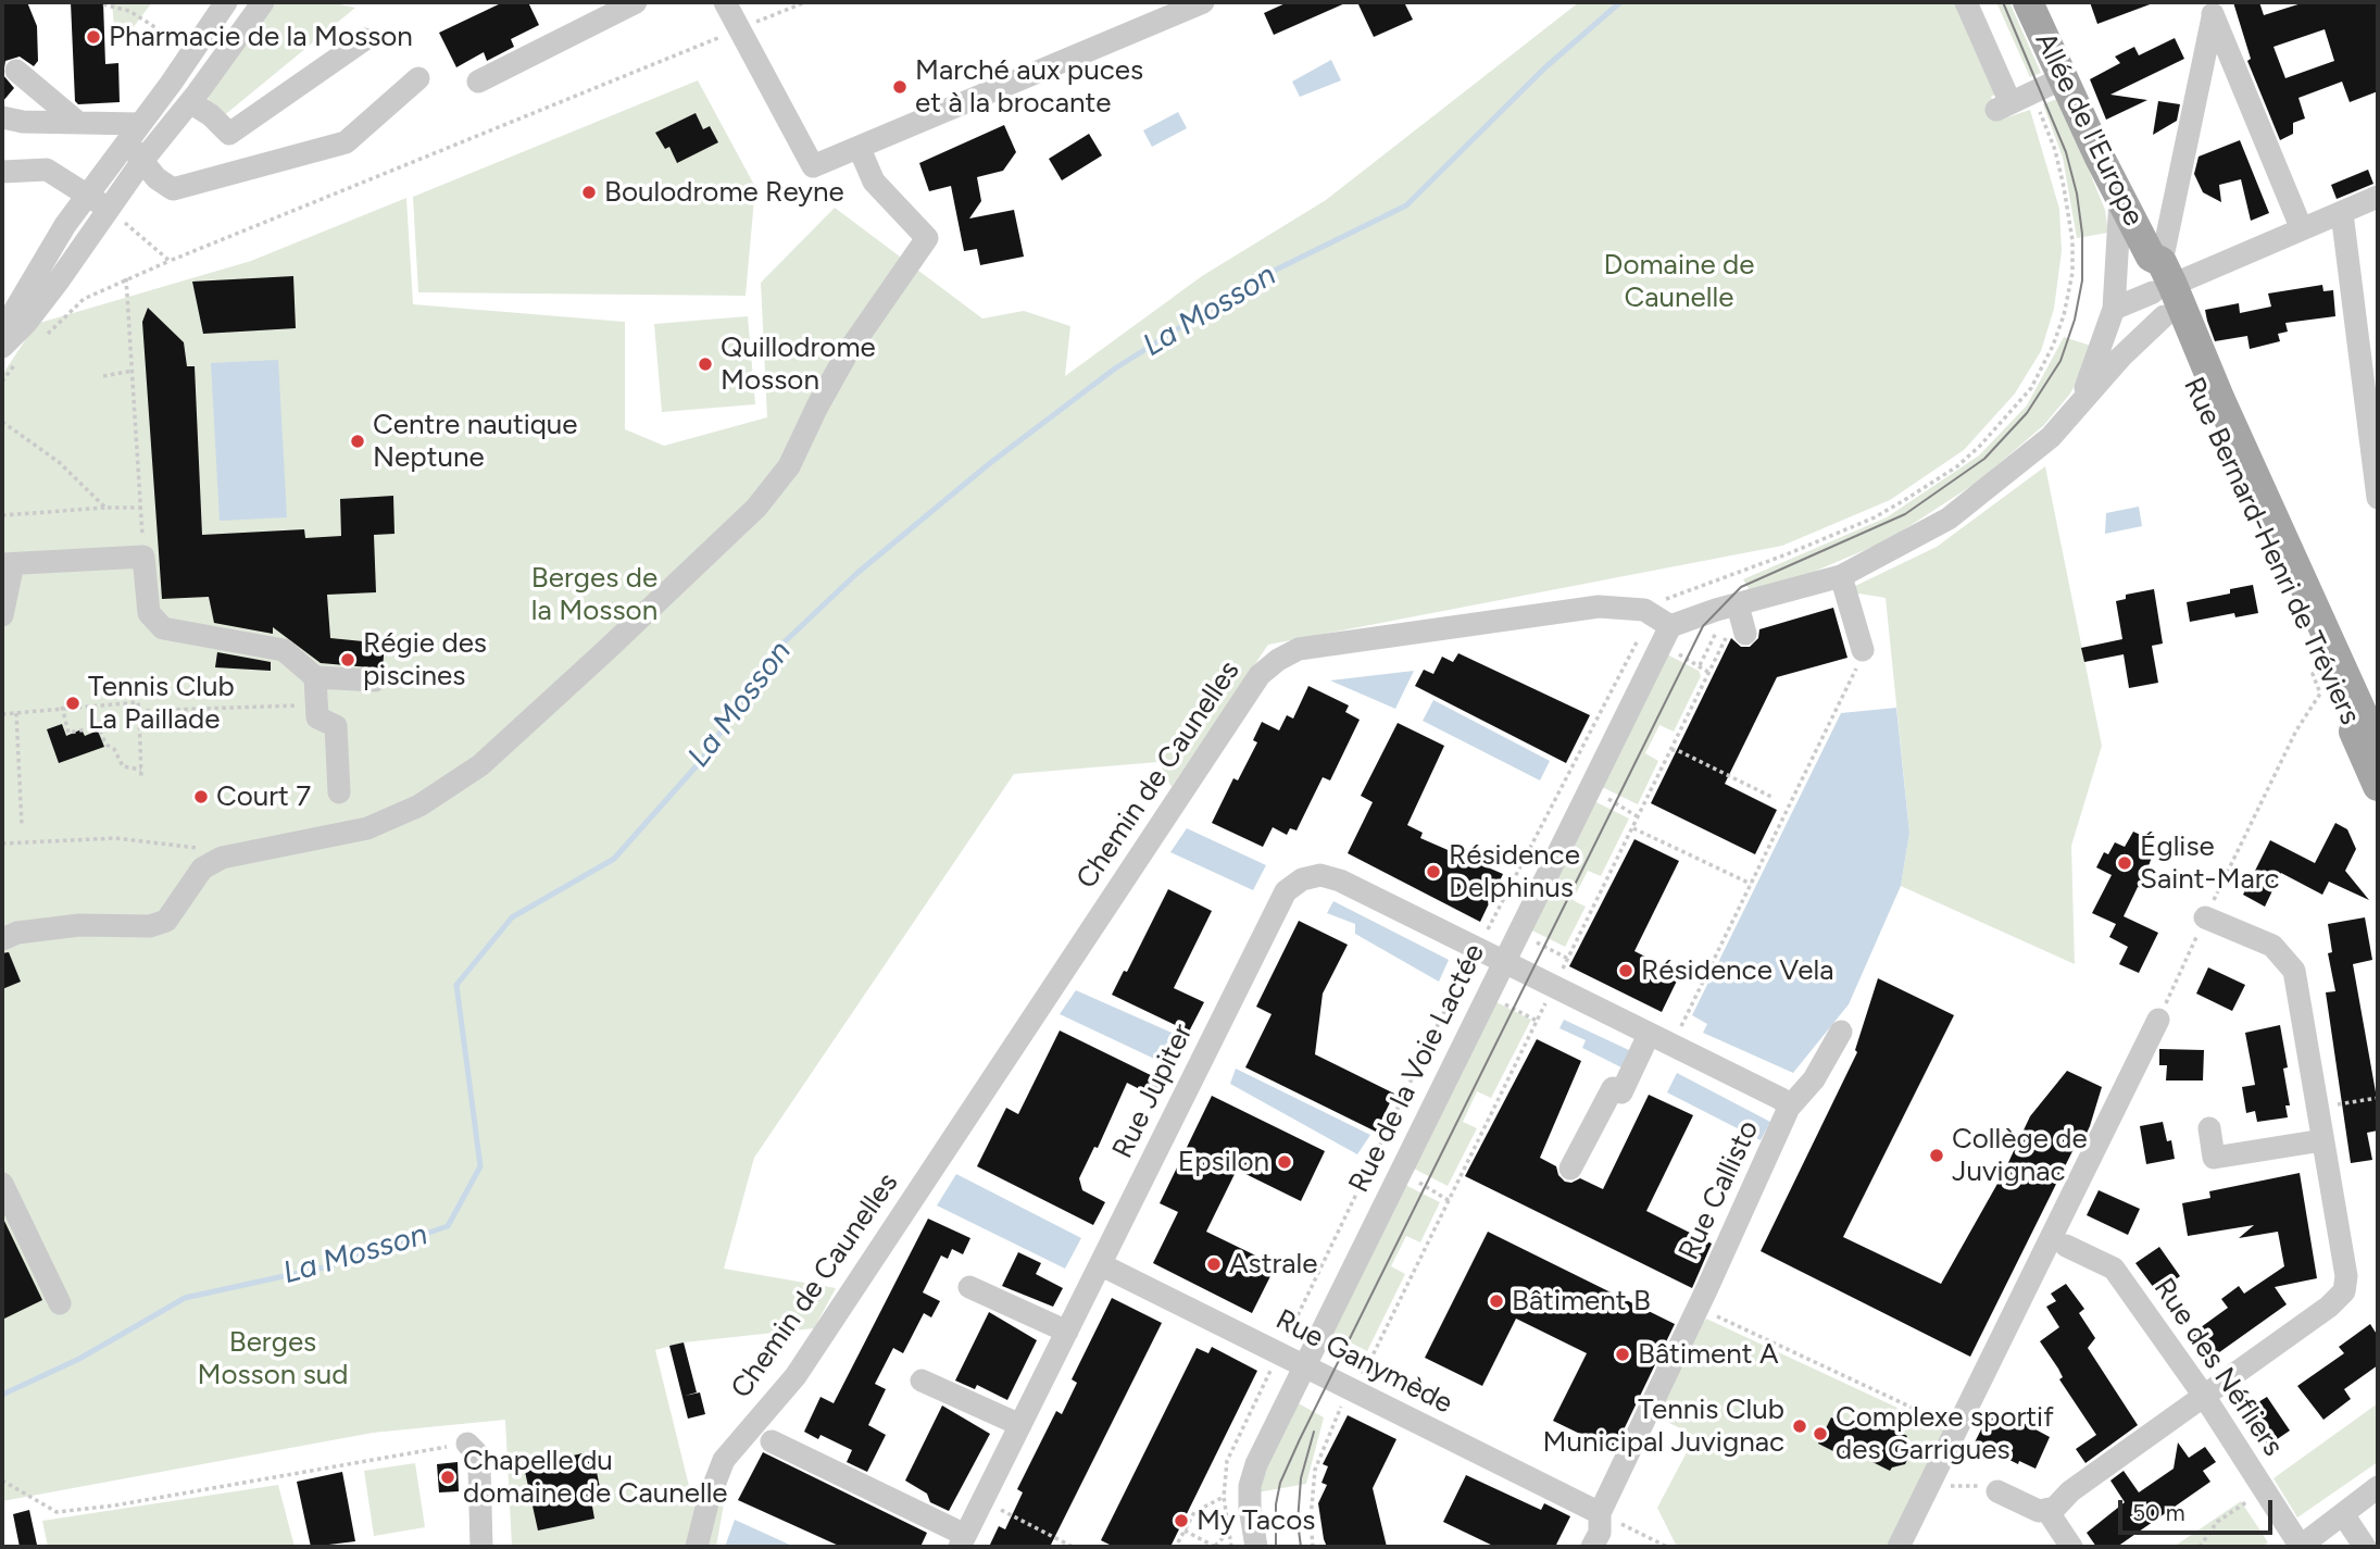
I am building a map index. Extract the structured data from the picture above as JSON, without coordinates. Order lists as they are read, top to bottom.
{
  "streets": {
    "main road": ["Allée de l'Europe", "Rue Bernard-Henri de Tréviers"],
    "street": [
      "Chemin de Caunelles",
      "Rue de la Voie Lactée",
      "Rue Jupiter",
      "Rue Callisto",
      "Rue Ganymède",
      "Rue des Néfliers"
    ]
  },
  "crossings": [
    ["Allée de l'Europe", "Rue Bernard-Henri de Tréviers"],
    ["Chemin de Caunelles", "Rue de la Voie Lactée"],
    ["Rue de la Voie Lactée", "Rue Jupiter"],
    ["Rue de la Voie Lactée", "Rue Callisto"],
    ["Rue de la Voie Lactée", "Rue Ganymède"],
    ["Rue Jupiter", "Rue Callisto"],
    ["Rue Jupiter", "Rue Ganymède"],
    ["Rue Callisto", "Rue Ganymède"]
  ],
  "water": ["La Mosson"],
  "parks": ["Domaine de Caunelle", "Berges de la Mosson", "Berges Mosson sud"],
  "places": [
    "Pharmacie de la Mosson",
    "Marché aux puces et à la brocante",
    "Boulodrome Reyne",
    "Quillodrome Mosson",
    "Centre nautique Neptune",
    "Régie des piscines",
    "Tennis Club La Paillade",
    "Court 7",
    "Église Saint-Marc",
    "Résidence Delphinus",
    "Résidence Vela",
    "Collège de Juvignac",
    "Epsilon",
    "Astrale",
    "Bâtiment B",
    "Bâtiment A",
    "Tennis Club Municipal Juvignac",
    "Complexe sportif des Garrigues",
    "Chapelle du domaine de Caunelle",
    "My Tacos"
  ],
  "scale_bar": "50 m"
}
